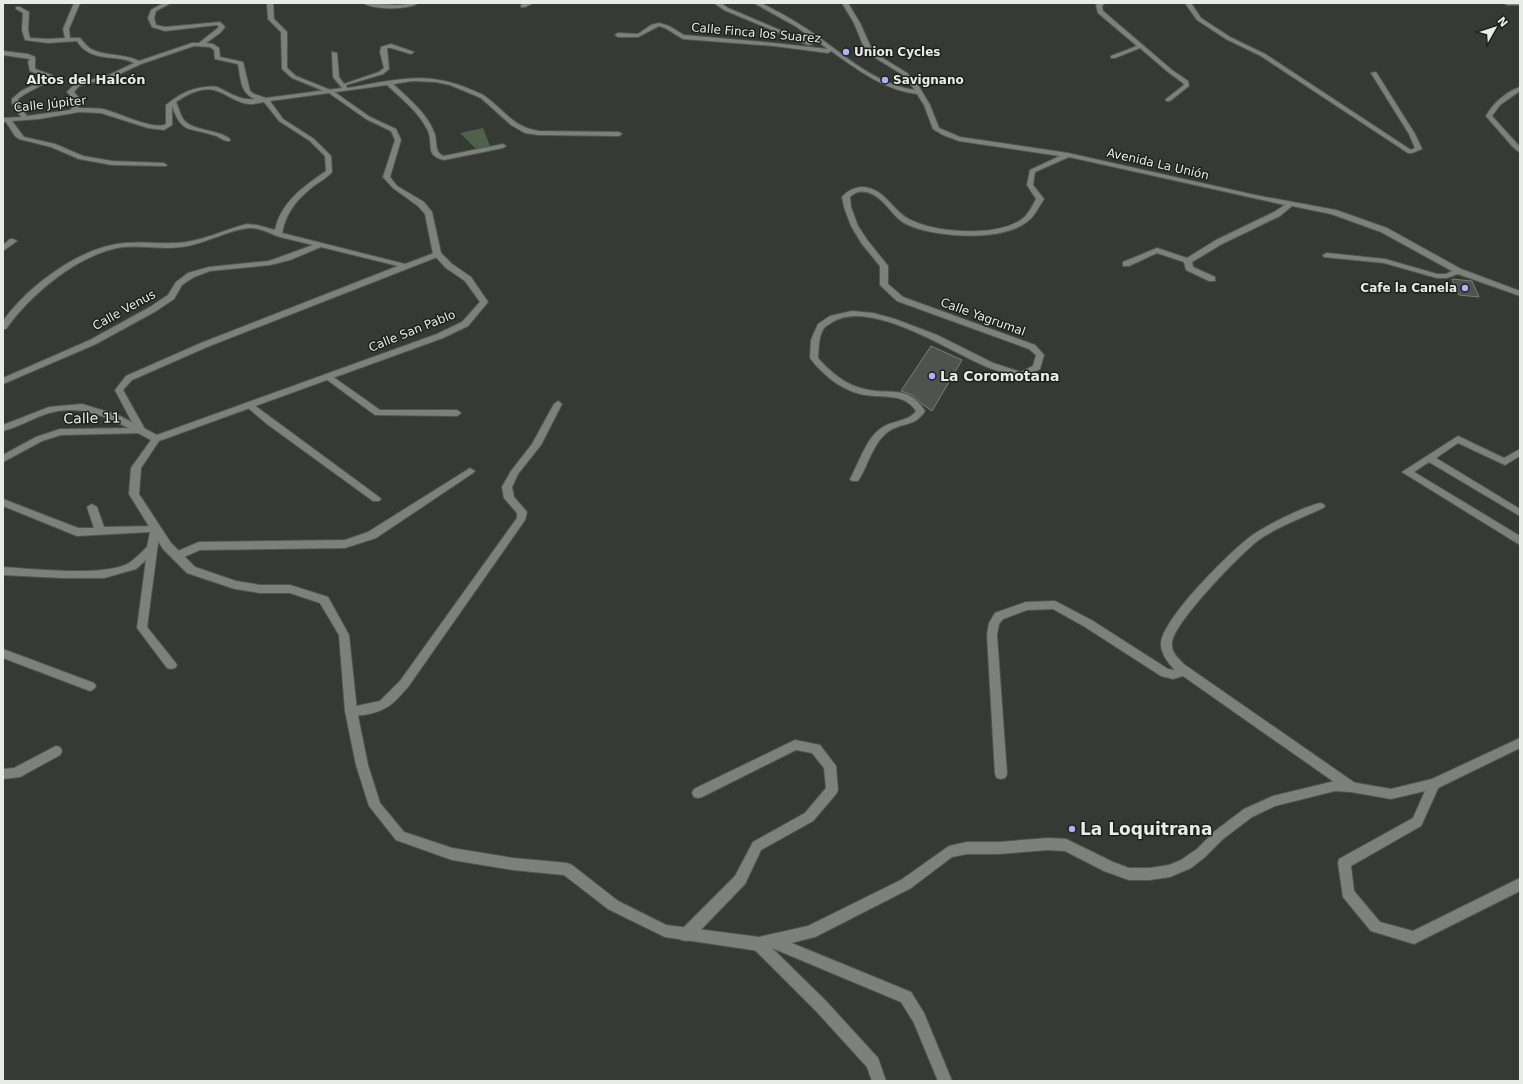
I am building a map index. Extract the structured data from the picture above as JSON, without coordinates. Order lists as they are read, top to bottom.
{
  "streets": {
    "street": [
      "Calle Finca los Suarez",
      "Calle Júpiter",
      "Avenida La Unión",
      "Calle Venus",
      "Calle Yagrumal",
      "Calle San Pablo",
      "Calle 11"
    ]
  },
  "crossings": [
    ["Avenida La Unión", "Calle Yagrumal"]
  ],
  "districts": ["Altos del Halcón"],
  "places": [
    "Union Cycles",
    "Savignano",
    "Cafe la Canela",
    "La Coromotana",
    "La Loquitrana"
  ],
  "north": "top right"
}
